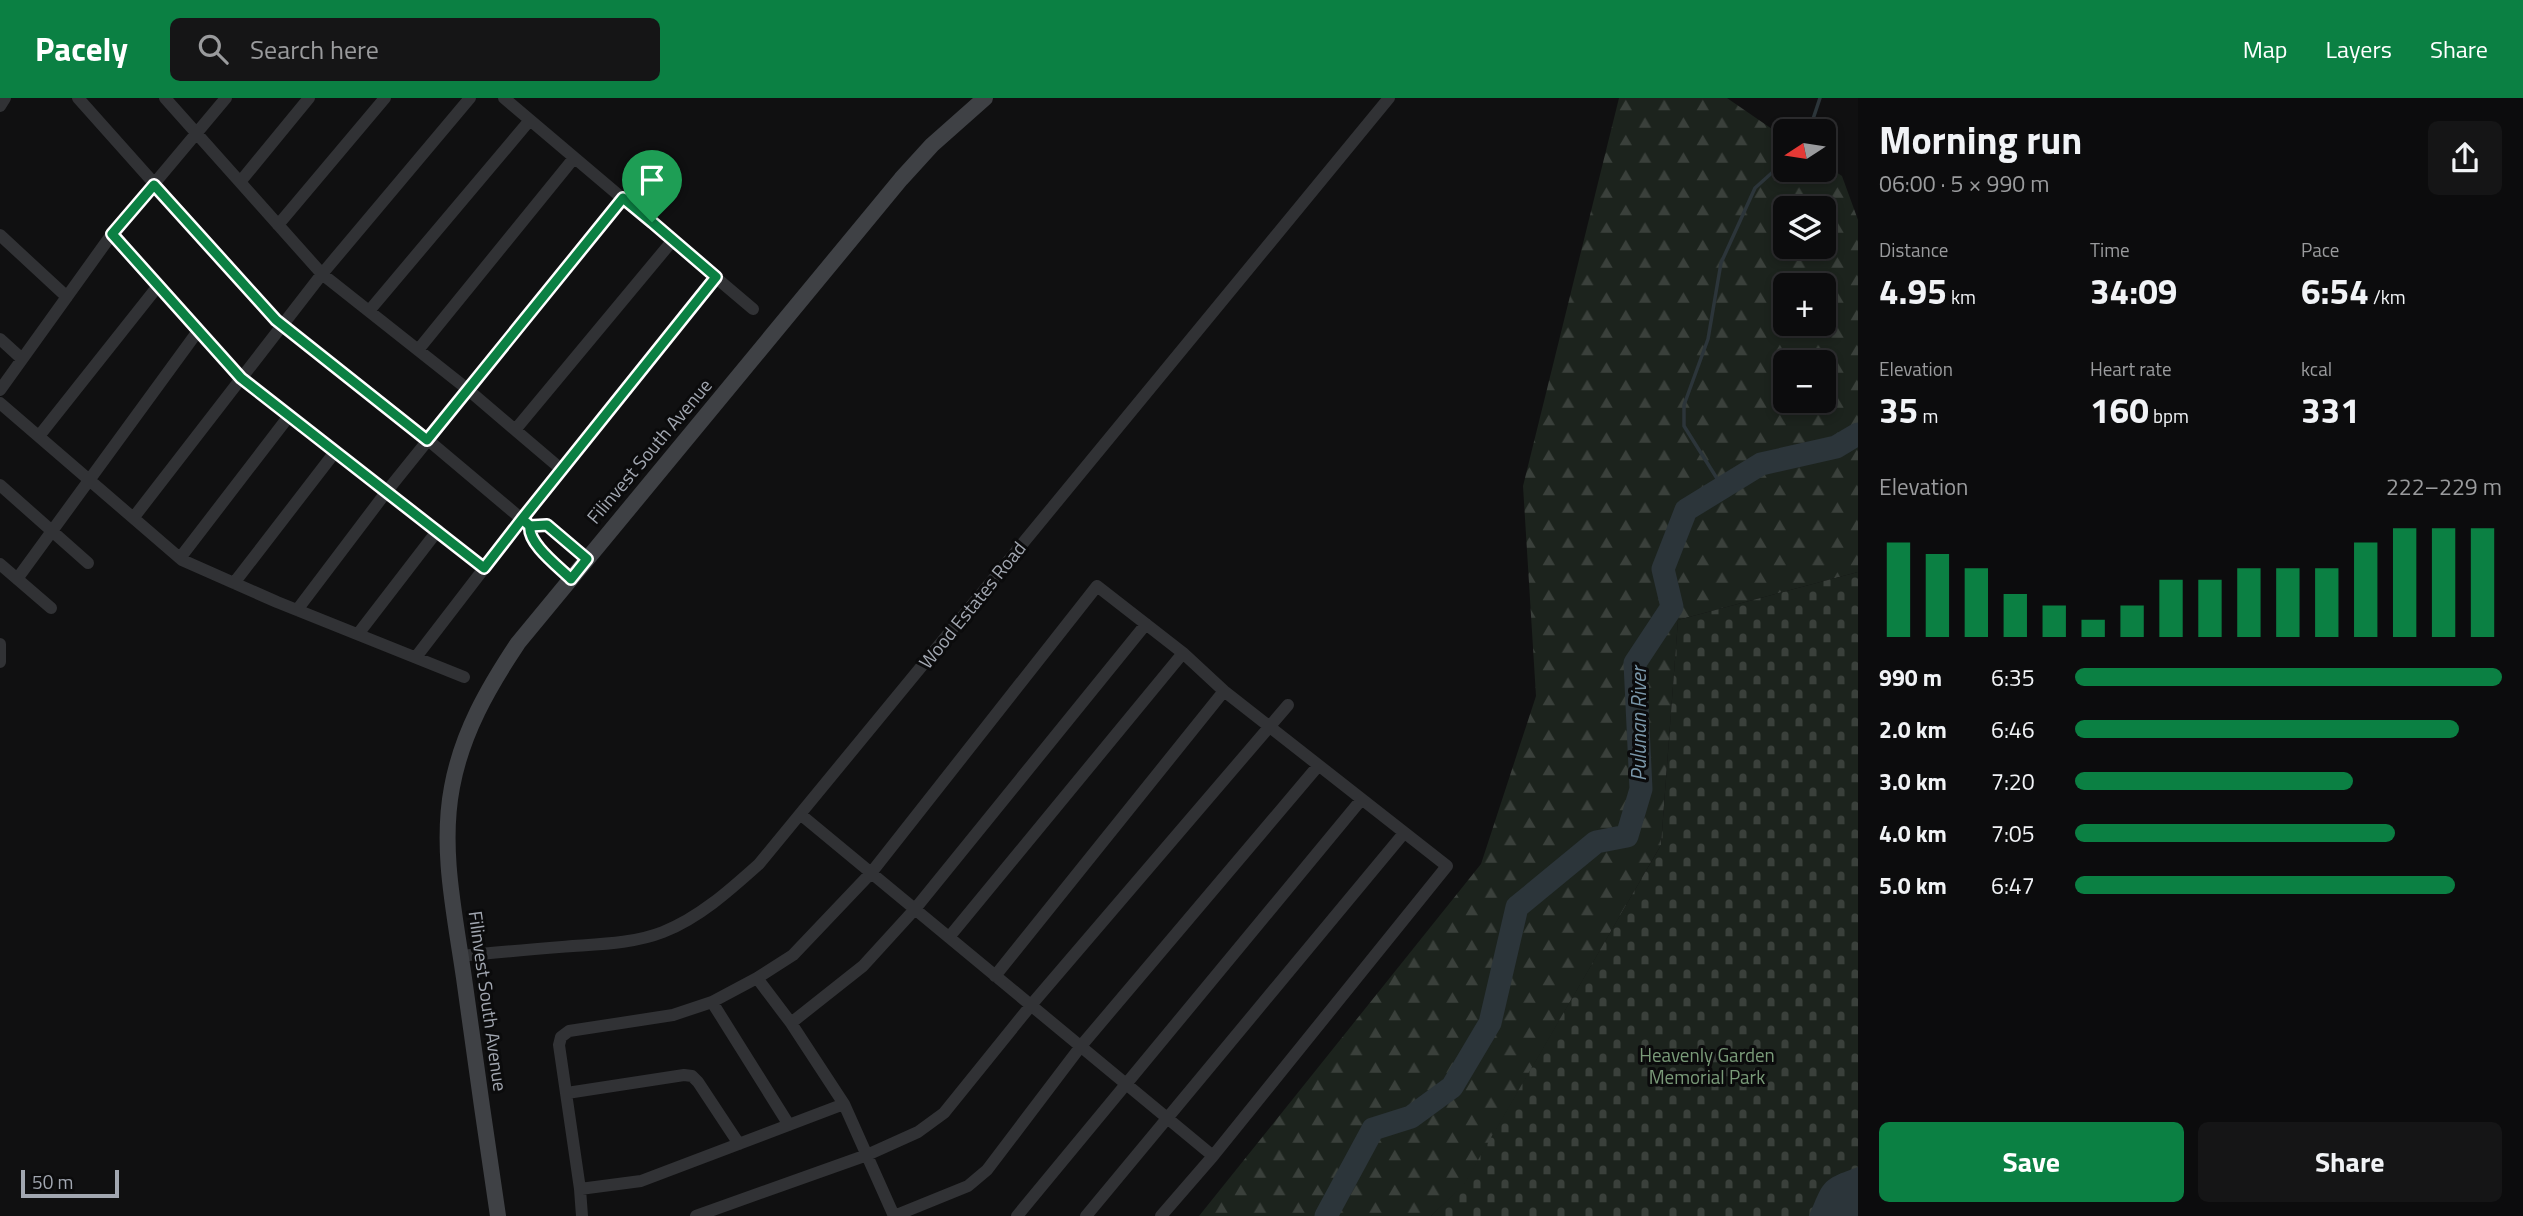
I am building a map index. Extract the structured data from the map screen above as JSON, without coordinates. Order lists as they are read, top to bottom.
{
  "streets": {
    "street": ["Filinvest South Avenue", "Wood Estates Road"]
  },
  "crossings": [
    ["Filinvest South Avenue", "Wood Estates Road"]
  ],
  "water": ["Pulunan River"],
  "parks": ["Heavenly Garden Memorial Park"],
  "scale_bar": "50 m",
  "north": "left",
  "page": {
    "header": "Pacely",
    "search": "Search here",
    "nav": ["Map", "Layers", "Share"],
    "heading": ["Morning run", "06:00 · 5 × 990 m"],
    "map_buttons": ["+", "−"],
    "stats": [
      ["Distance", "4.95 km"],
      ["Time", "34:09"],
      ["Pace", "6:54 /km"],
      ["Elevation", "35 m"],
      ["Heart rate", "160 bpm"],
      ["kcal", "331"]
    ],
    "chart": ["Elevation", "222–229 m"],
    "list": [
      {
        "name": "990 m",
        "note": "6:35"
      },
      {
        "name": "2.0 km",
        "note": "6:46"
      },
      {
        "name": "3.0 km",
        "note": "7:20"
      },
      {
        "name": "4.0 km",
        "note": "7:05"
      },
      {
        "name": "5.0 km",
        "note": "6:47"
      }
    ],
    "buttons": ["Save", "Share"],
    "scale": "50 m"
  }
}
